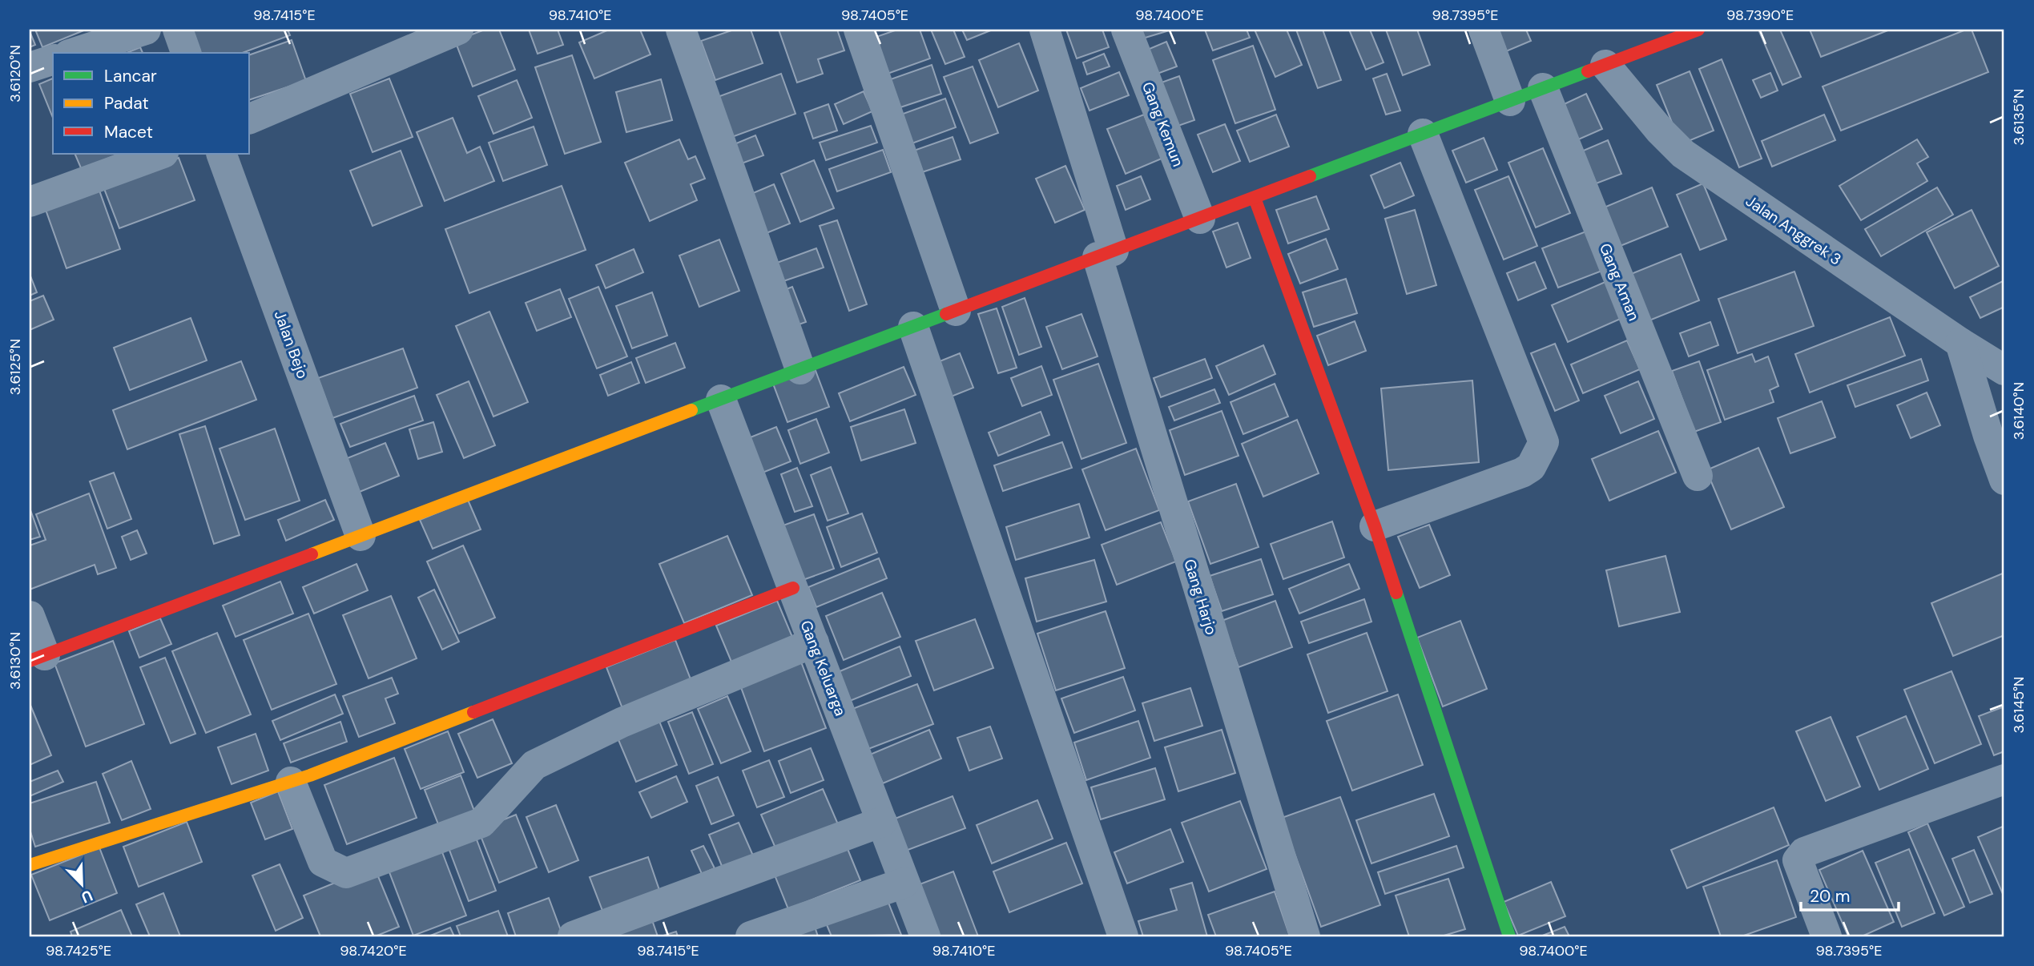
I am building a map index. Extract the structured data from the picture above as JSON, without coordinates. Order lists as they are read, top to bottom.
{
  "streets": {
    "street": [
      "Gang Kemun",
      "Jalan Anggrek 3",
      "Gang Aman",
      "Jalan Bejo",
      "Gang Harjo",
      "Gang Keluarga"
    ]
  },
  "legend": ["Lancar", "Padat", "Macet"],
  "scale_bar": "20 m",
  "north": "bottom right",
  "coordinates": [
    "98.7415°E",
    "98.7410°E",
    "98.7405°E",
    "98.7400°E",
    "98.7395°E",
    "98.7390°E",
    "3.6120°N",
    "3.6135°N",
    "3.6125°N",
    "3.6140°N",
    "3.6130°N",
    "3.6145°N",
    "98.7425°E",
    "98.7420°E"
  ]
}
